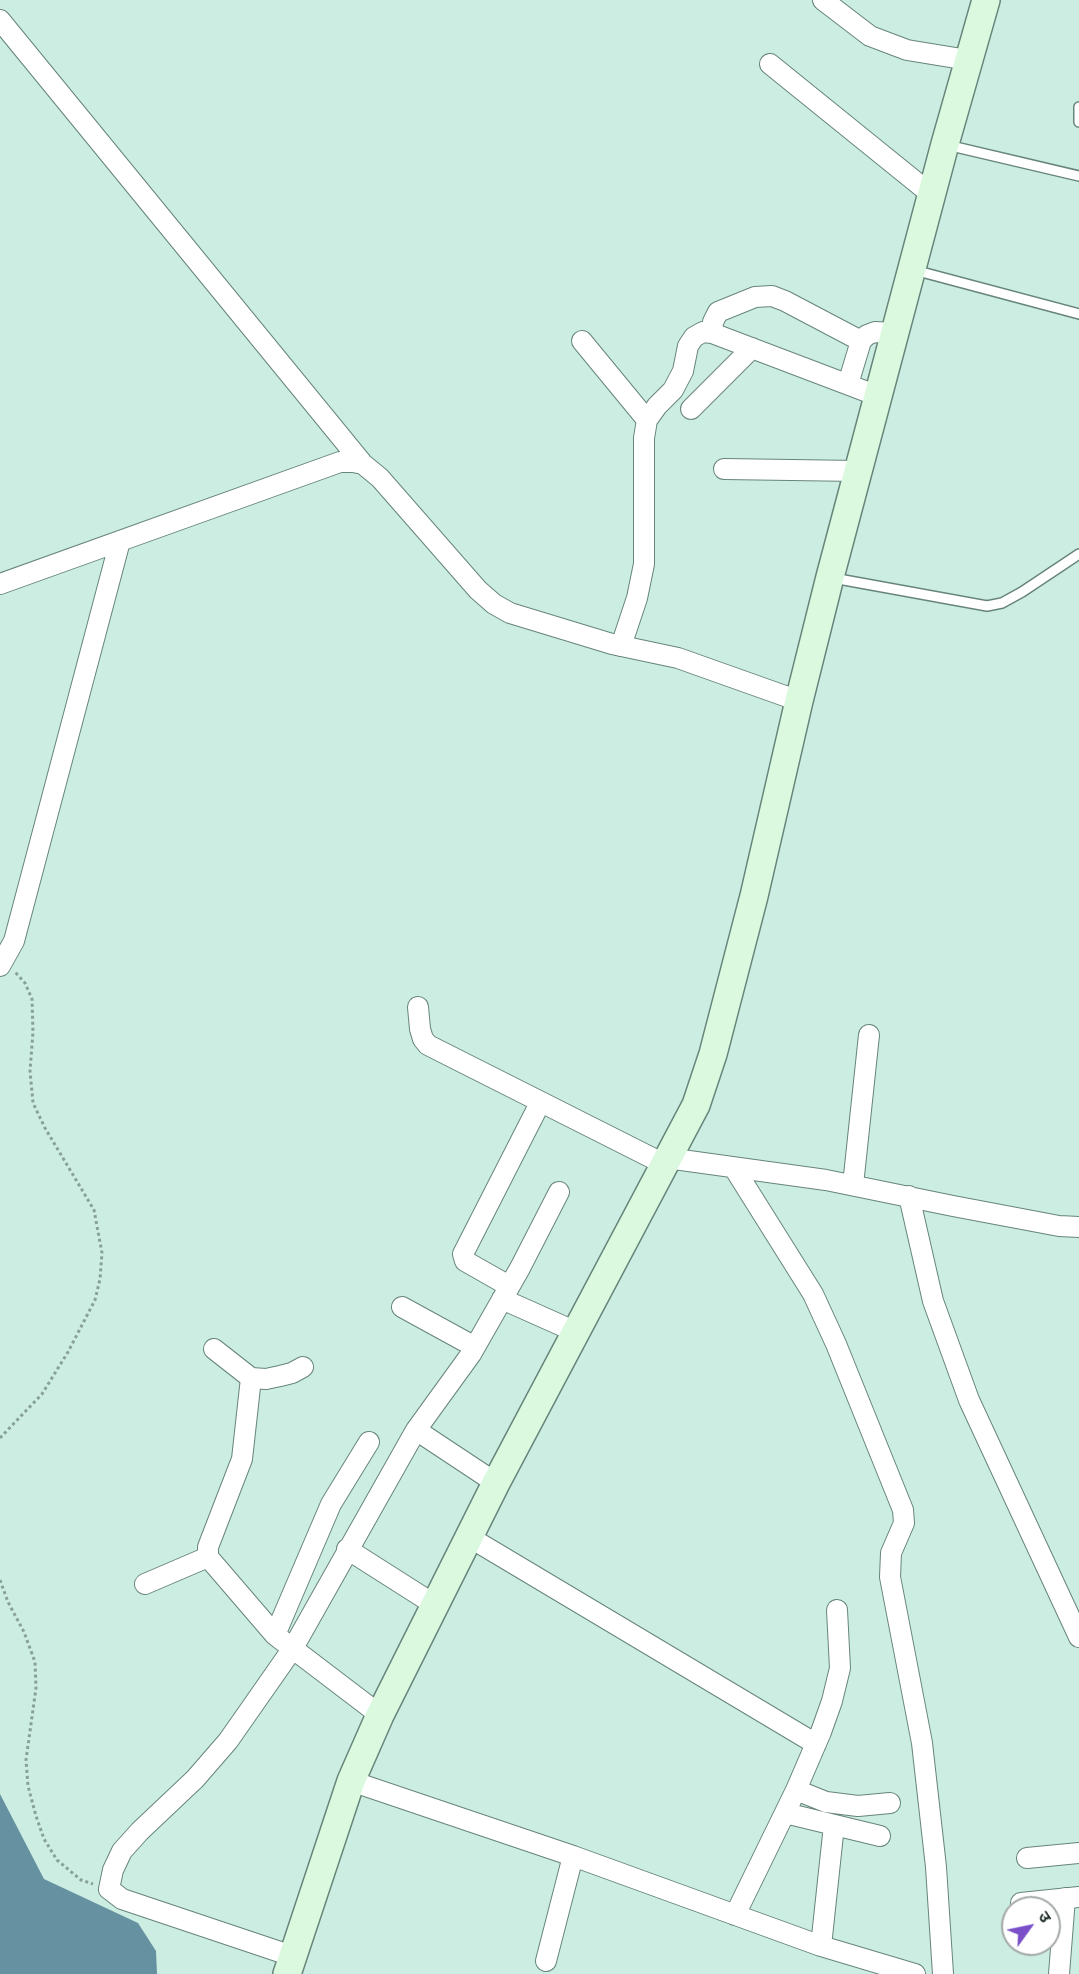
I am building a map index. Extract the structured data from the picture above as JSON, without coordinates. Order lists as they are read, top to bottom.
{
  "north": "top right"
}
